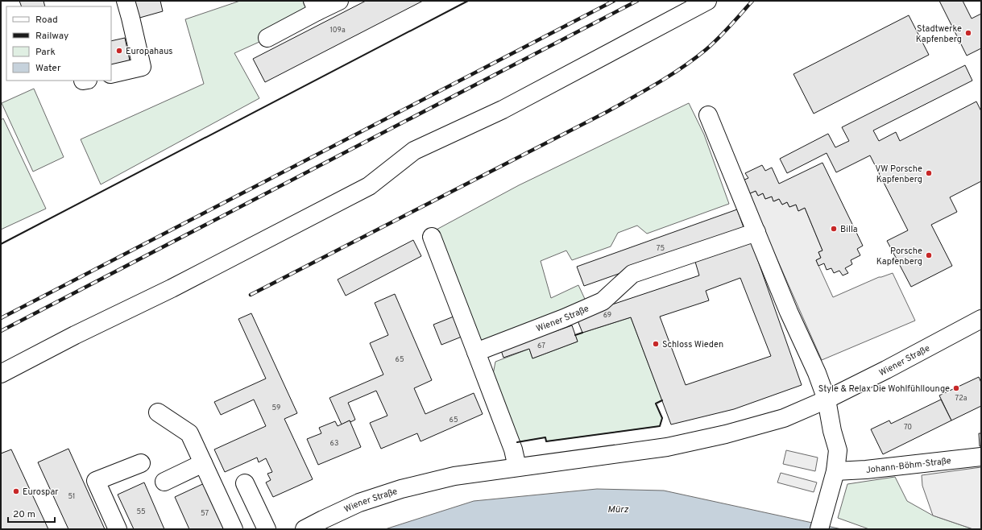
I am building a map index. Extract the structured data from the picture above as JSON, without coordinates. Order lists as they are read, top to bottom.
{
  "streets": {
    "main road": ["Wiener Straße", "Johann-Böhm-Straße"]
  },
  "water": ["Mürz"],
  "places": [
    "Stadtwerke Kapfenberg",
    "Europahaus",
    "VW Porsche Kapfenberg",
    "Billa",
    "Porsche Kapfenberg",
    "Schloss Wieden",
    "Style & Relax Die Wohlfühllounge",
    "Eurospar"
  ],
  "house_numbers": [
    "109a",
    "75",
    "69",
    "67",
    "65",
    "72a",
    "59",
    "65",
    "70",
    "63",
    "51",
    "55",
    "57"
  ],
  "legend": [
    "Road",
    "Railway",
    "Park",
    "Water"
  ],
  "scale_bar": "20 m"
}
